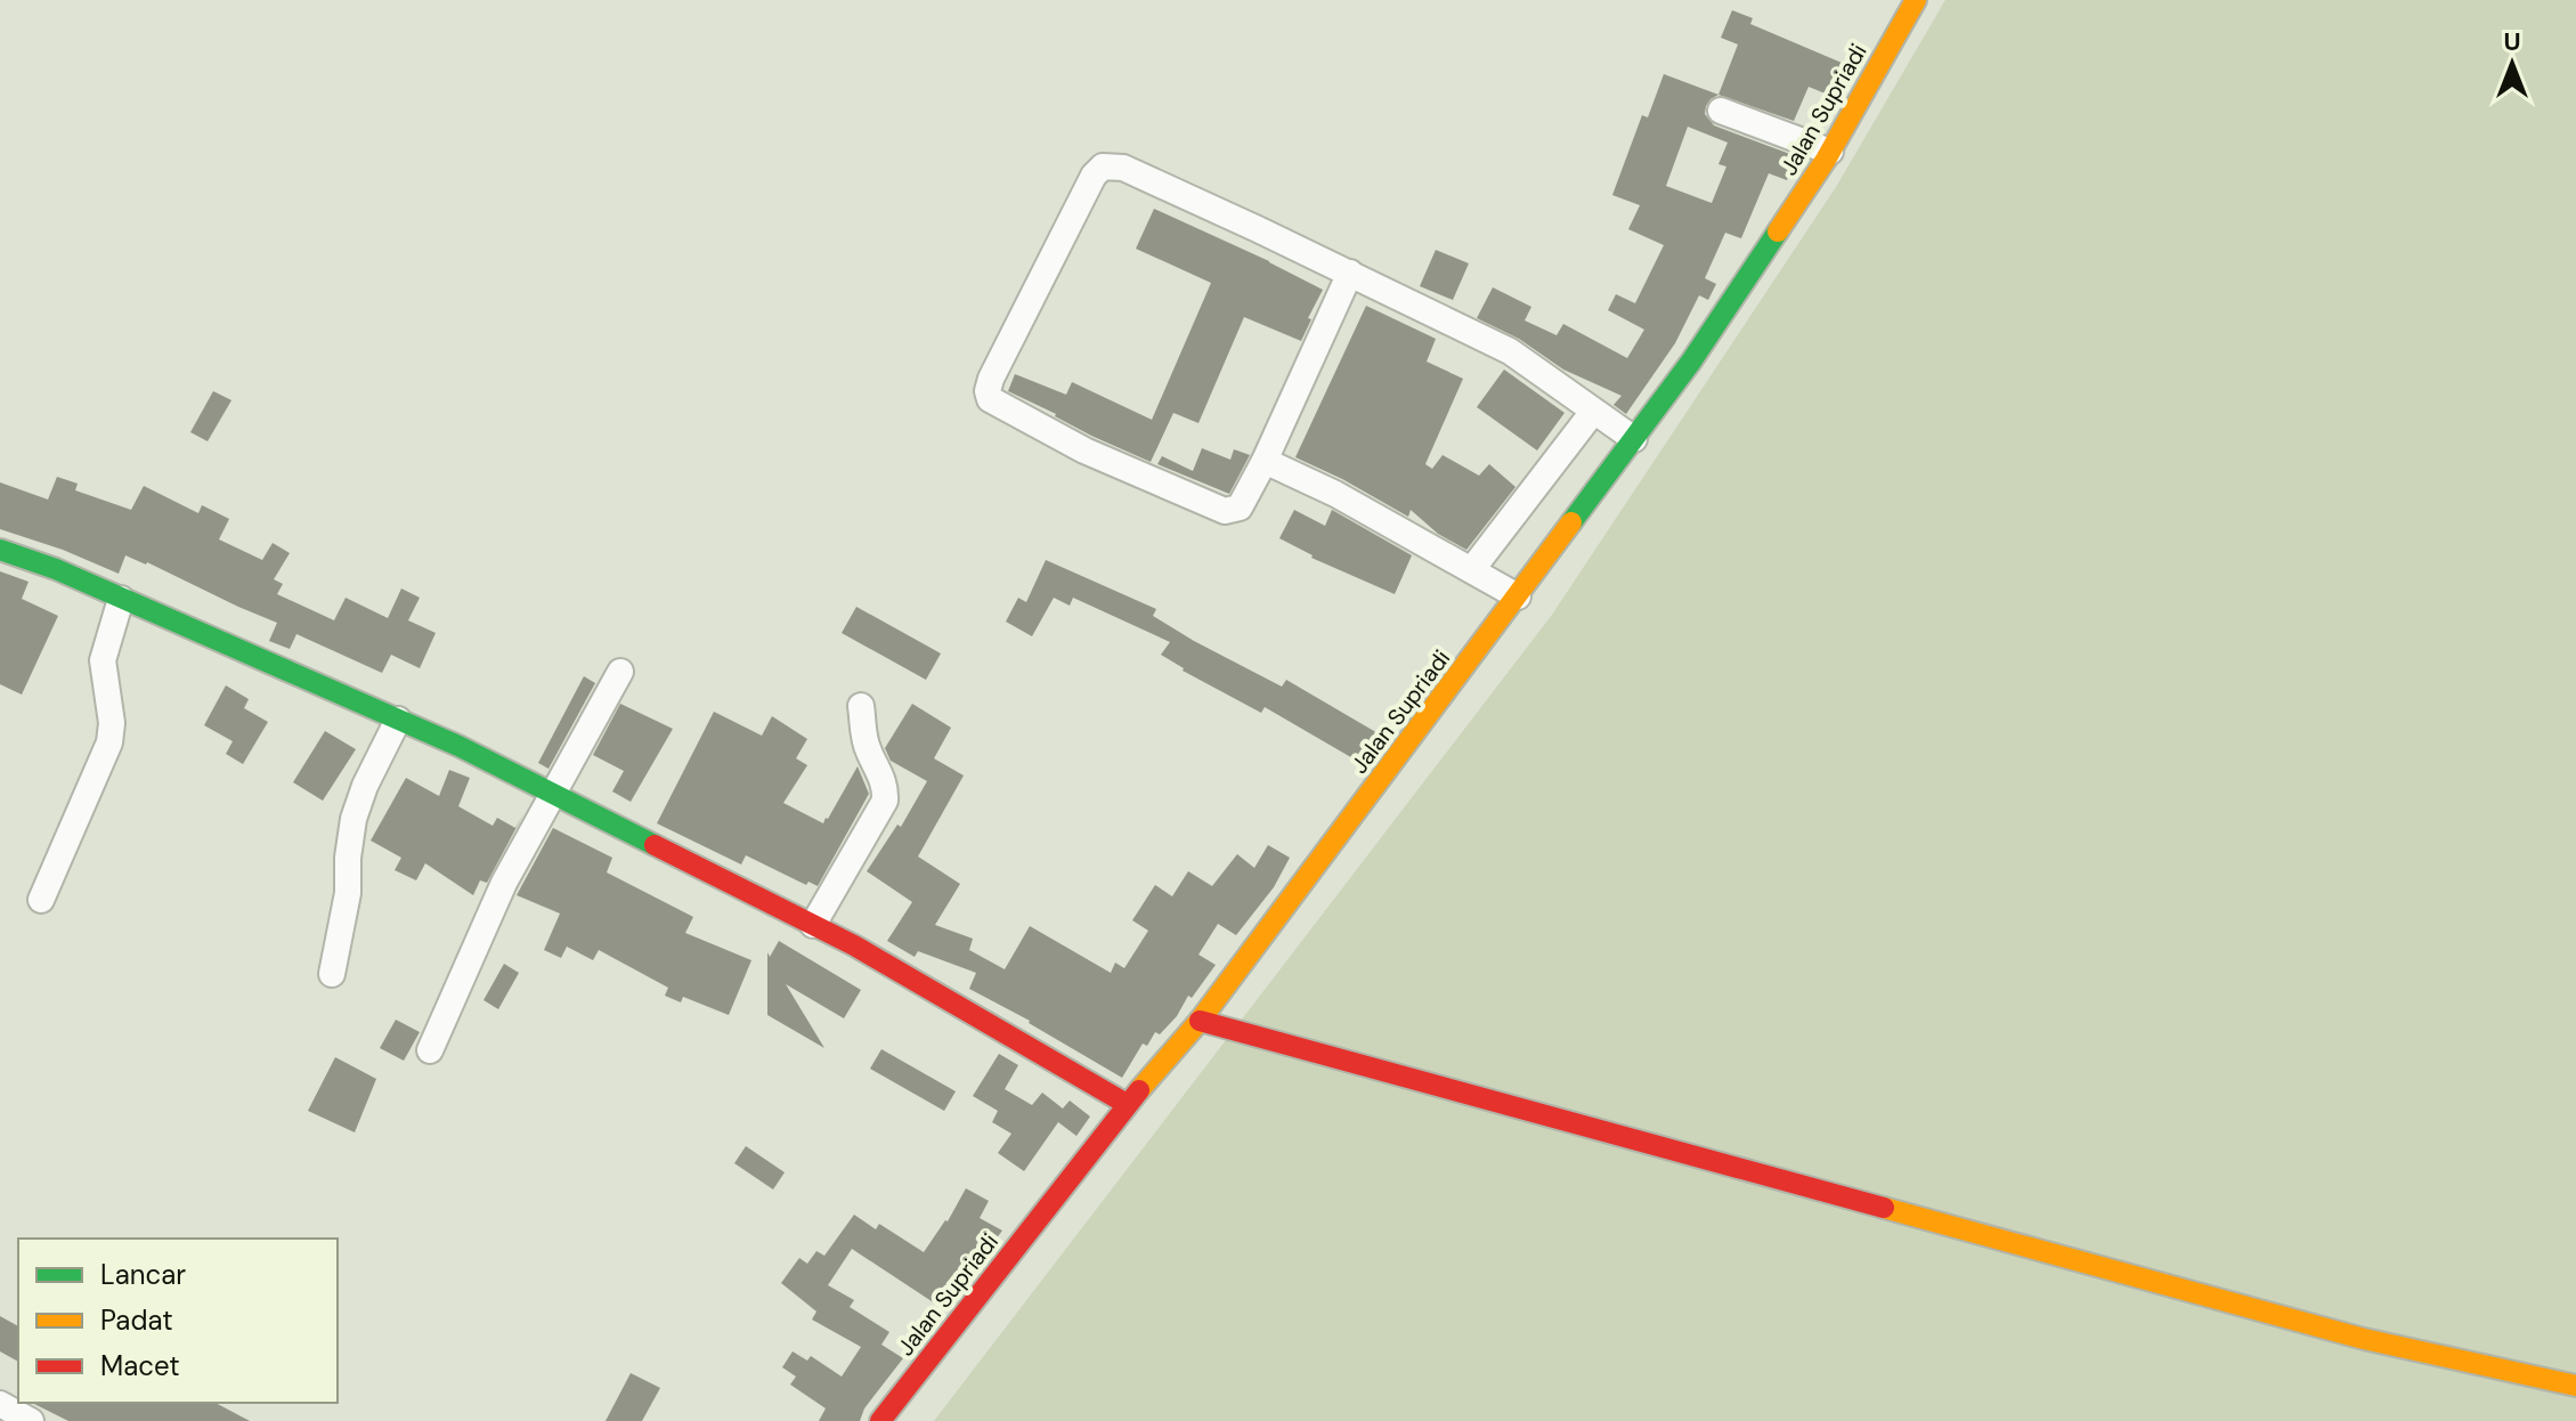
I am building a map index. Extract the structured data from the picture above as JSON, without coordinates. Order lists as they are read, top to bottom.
{
  "streets": {
    "street": ["Jalan Supriadi"]
  },
  "legend": ["Lancar", "Padat", "Macet"],
  "north": "top"
}
